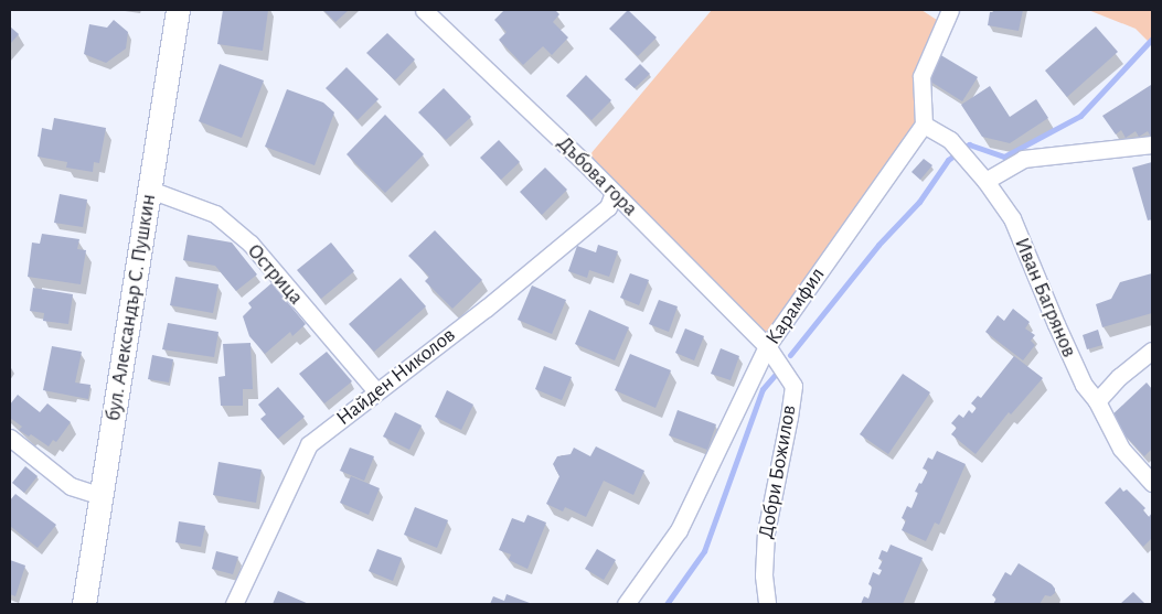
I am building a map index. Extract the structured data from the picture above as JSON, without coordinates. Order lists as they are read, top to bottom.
{
  "streets": {
    "main road": ["бул. Александър С. Пушкин"],
    "street": [
      "Дъбова гора",
      "Острица",
      "Иван Багрянов",
      "Карамфил",
      "Найден Николов",
      "Добри Божилов"
    ]
  },
  "crossings": [
    ["Дъбова гора", "Карамфил"],
    ["Дъбова гора", "Найден Николов"],
    ["Дъбова гора", "Добри Божилов"],
    ["Острица", "бул. Александър С. Пушкин"],
    ["Острица", "Найден Николов"],
    ["Иван Багрянов", "Карамфил"],
    ["Карамфил", "Добри Божилов"]
  ]
}
